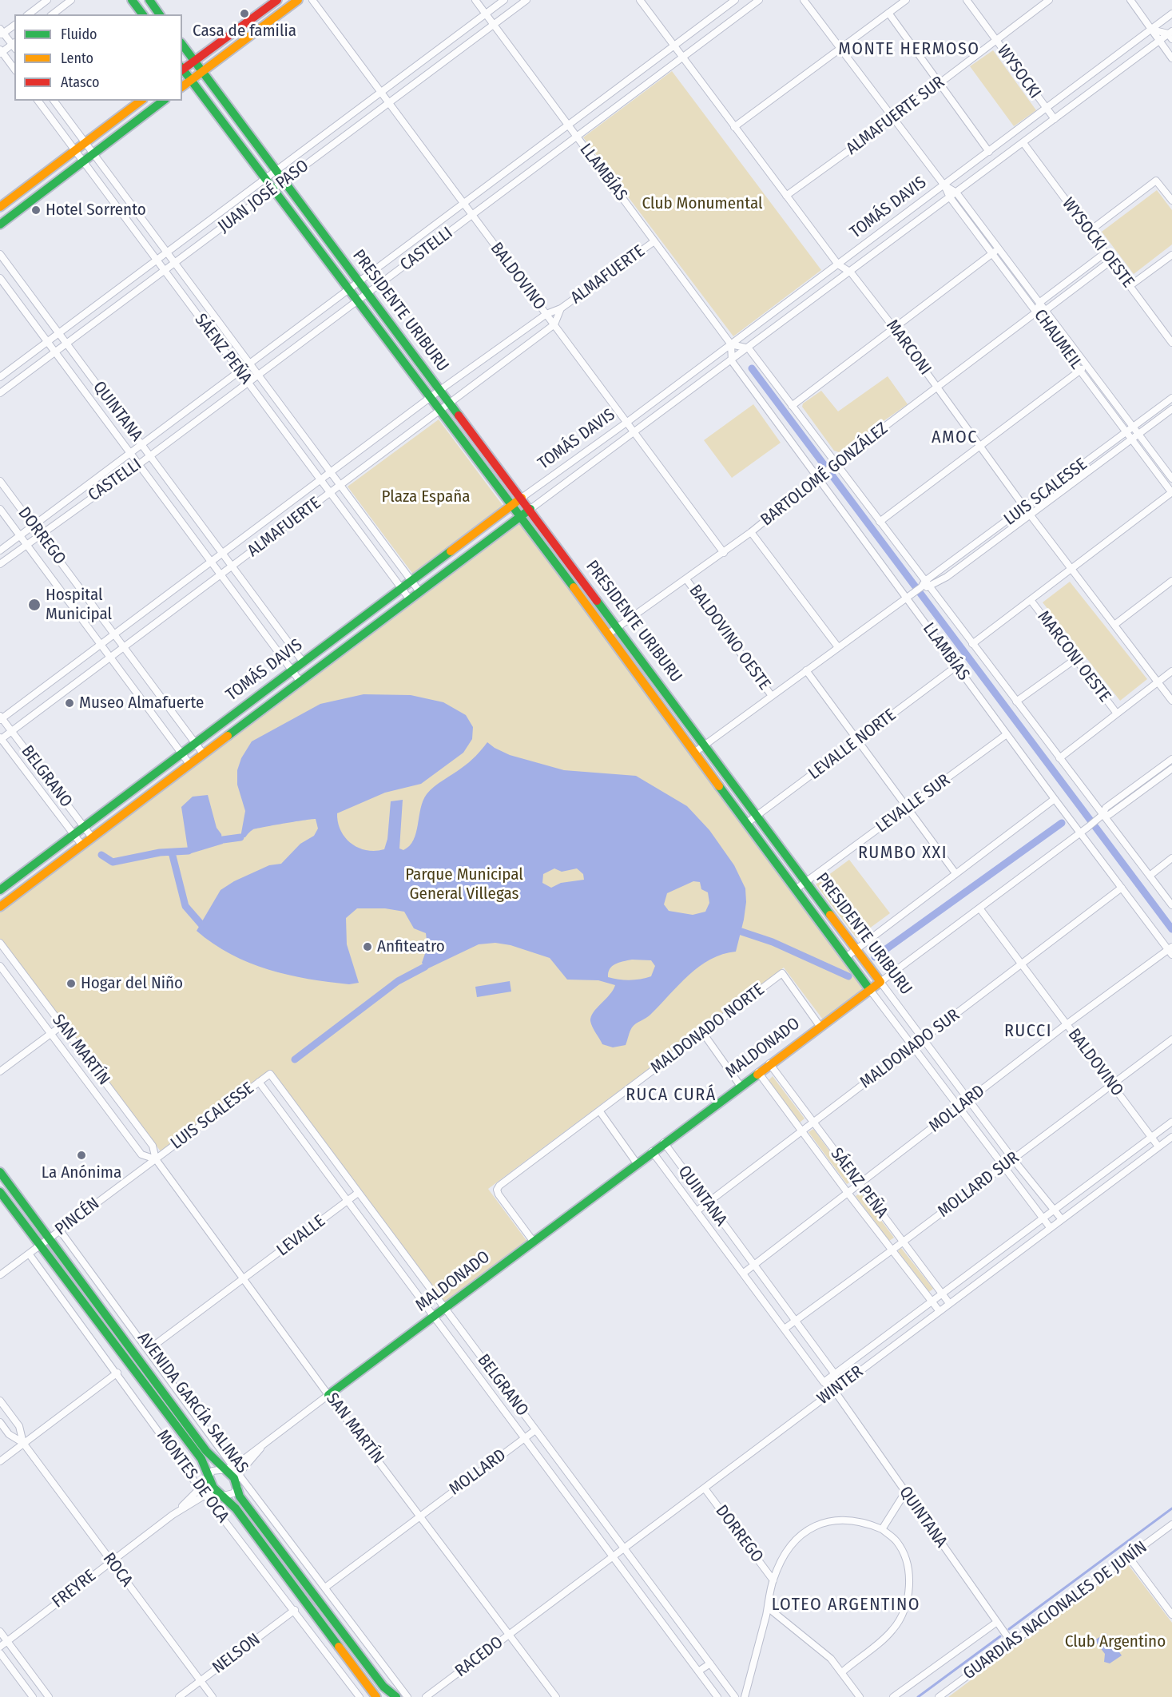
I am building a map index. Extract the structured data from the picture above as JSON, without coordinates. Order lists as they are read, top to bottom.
{
  "streets": {
    "street": [
      "WYSOCKI",
      "ALMAFUERTE SUR",
      "LLAMBÍAS",
      "JUAN JOSÉ PASO",
      "TOMÁS DAVIS",
      "WYSOCKI OESTE",
      "CASTELLI",
      "ALMAFUERTE",
      "BALDOVINO",
      "PRESIDENTE URIBURU",
      "CHAUMEIL",
      "MARCONI",
      "SÁENZ PEÑA",
      "QUINTANA",
      "BARTOLOMÉ GONZÁLEZ",
      "LUIS SCALESSE",
      "DORREGO",
      "BALDOVINO OESTE",
      "MARCONI OESTE",
      "LEVALLE NORTE",
      "BELGRANO",
      "LEVALLE SUR",
      "MALDONADO NORTE",
      "MALDONADO",
      "MALDONADO SUR",
      "SAN MARTÍN",
      "MOLLARD",
      "MOLLARD SUR",
      "PINCÉN",
      "LEVALLE",
      "WINTER",
      "AVENIDA GARCÍA SALINAS",
      "MONTES DE OCA",
      "ROCA",
      "FREYRE",
      "GUARDIAS NACIONALES DE JUNÍN",
      "NELSON",
      "RACEDO"
    ]
  },
  "crossings": [
    ["WYSOCKI", "ALMAFUERTE SUR"],
    ["WYSOCKI", "TOMÁS DAVIS"],
    ["ALMAFUERTE SUR", "CHAUMEIL"],
    ["ALMAFUERTE SUR", "MARCONI"],
    ["LLAMBÍAS", "JUAN JOSÉ PASO"],
    ["LLAMBÍAS", "TOMÁS DAVIS"],
    ["LLAMBÍAS", "CASTELLI"],
    ["LLAMBÍAS", "ALMAFUERTE"],
    ["LLAMBÍAS", "BARTOLOMÉ GONZÁLEZ"],
    ["LLAMBÍAS", "LUIS SCALESSE"],
    ["LLAMBÍAS", "LEVALLE NORTE"],
    ["LLAMBÍAS", "LEVALLE SUR"],
    ["LLAMBÍAS", "MALDONADO"],
    ["LLAMBÍAS", "MALDONADO SUR"],
    ["LLAMBÍAS", "MOLLARD"],
    ["JUAN JOSÉ PASO", "BALDOVINO"],
    ["JUAN JOSÉ PASO", "PRESIDENTE URIBURU"],
    ["JUAN JOSÉ PASO", "SÁENZ PEÑA"],
    ["JUAN JOSÉ PASO", "QUINTANA"],
    ["TOMÁS DAVIS", "WYSOCKI OESTE"],
    ["TOMÁS DAVIS", "BALDOVINO"],
    ["TOMÁS DAVIS", "PRESIDENTE URIBURU"],
    ["TOMÁS DAVIS", "CHAUMEIL"],
    ["TOMÁS DAVIS", "MARCONI"],
    ["TOMÁS DAVIS", "SÁENZ PEÑA"],
    ["TOMÁS DAVIS", "QUINTANA"],
    ["TOMÁS DAVIS", "DORREGO"],
    ["TOMÁS DAVIS", "BELGRANO"],
    ["WYSOCKI OESTE", "BARTOLOMÉ GONZÁLEZ"],
    ["CASTELLI", "BALDOVINO"],
    ["CASTELLI", "PRESIDENTE URIBURU"],
    ["CASTELLI", "MARCONI"],
    ["CASTELLI", "SÁENZ PEÑA"],
    ["CASTELLI", "QUINTANA"],
    ["CASTELLI", "DORREGO"],
    ["ALMAFUERTE", "BALDOVINO"],
    ["ALMAFUERTE", "PRESIDENTE URIBURU"],
    ["ALMAFUERTE", "SÁENZ PEÑA"],
    ["ALMAFUERTE", "QUINTANA"],
    ["ALMAFUERTE", "DORREGO"],
    ["ALMAFUERTE", "BELGRANO"],
    ["BALDOVINO", "BARTOLOMÉ GONZÁLEZ"],
    ["BALDOVINO", "MALDONADO"],
    ["BALDOVINO", "MALDONADO SUR"],
    ["BALDOVINO", "MOLLARD"],
    ["BALDOVINO", "MOLLARD SUR"],
    ["BALDOVINO", "WINTER"],
    ["PRESIDENTE URIBURU", "BARTOLOMÉ GONZÁLEZ"],
    ["PRESIDENTE URIBURU", "LUIS SCALESSE"],
    ["PRESIDENTE URIBURU", "LEVALLE NORTE"],
    ["PRESIDENTE URIBURU", "LEVALLE SUR"],
    ["PRESIDENTE URIBURU", "MALDONADO"],
    ["PRESIDENTE URIBURU", "MALDONADO SUR"],
    ["PRESIDENTE URIBURU", "MOLLARD"],
    ["PRESIDENTE URIBURU", "MOLLARD SUR"],
    ["PRESIDENTE URIBURU", "WINTER"],
    ["CHAUMEIL", "BARTOLOMÉ GONZÁLEZ"],
    ["CHAUMEIL", "LUIS SCALESSE"],
    ["MARCONI", "BARTOLOMÉ GONZÁLEZ"],
    ["MARCONI", "LUIS SCALESSE"],
    ["SÁENZ PEÑA", "MALDONADO"],
    ["SÁENZ PEÑA", "MALDONADO SUR"],
    ["SÁENZ PEÑA", "MOLLARD"],
    ["SÁENZ PEÑA", "MOLLARD SUR"],
    ["SÁENZ PEÑA", "WINTER"],
    ["QUINTANA", "MALDONADO"],
    ["QUINTANA", "MALDONADO SUR"],
    ["QUINTANA", "MOLLARD"],
    ["QUINTANA", "MOLLARD SUR"],
    ["QUINTANA", "WINTER"],
    ["QUINTANA", "GUARDIAS NACIONALES DE JUNÍN"],
    ["BARTOLOMÉ GONZÁLEZ", "BALDOVINO OESTE"],
    ["LUIS SCALESSE", "BALDOVINO OESTE"],
    ["LUIS SCALESSE", "BELGRANO"],
    ["LUIS SCALESSE", "SAN MARTÍN"],
    ["LUIS SCALESSE", "PINCÉN"],
    ["DORREGO", "WINTER"],
    ["BELGRANO", "MALDONADO"],
    ["BELGRANO", "MOLLARD"],
    ["BELGRANO", "LEVALLE"],
    ["BELGRANO", "WINTER"],
    ["MALDONADO NORTE", "MALDONADO"],
    ["MALDONADO", "SAN MARTÍN"],
    ["SAN MARTÍN", "MOLLARD"],
    ["SAN MARTÍN", "PINCÉN"],
    ["SAN MARTÍN", "LEVALLE"],
    ["SAN MARTÍN", "WINTER"],
    ["SAN MARTÍN", "RACEDO"],
    ["PINCÉN", "AVENIDA GARCÍA SALINAS"],
    ["PINCÉN", "MONTES DE OCA"],
    ["WINTER", "RACEDO"],
    ["AVENIDA GARCÍA SALINAS", "FREYRE"],
    ["MONTES DE OCA", "FREYRE"],
    ["MONTES DE OCA", "NELSON"],
    ["ROCA", "FREYRE"],
    ["ROCA", "NELSON"]
  ],
  "districts": [
    "MONTE HERMOSO",
    "AMOC",
    "RUMBO XXI",
    "RUCCI",
    "RUCA CURÁ",
    "LOTEO ARGENTINO"
  ],
  "parks": [
    "Club Monumental",
    "Plaza España",
    "Parque Municipal General Villegas",
    "Club Argentino"
  ],
  "places": [
    "Casa de familia",
    "Hotel Sorrento",
    "Hospital Municipal",
    "Museo Almafuerte",
    "Anfiteatro",
    "Hogar del Niño",
    "La Anónima"
  ],
  "legend": ["Fluido", "Lento", "Atasco"]
}
